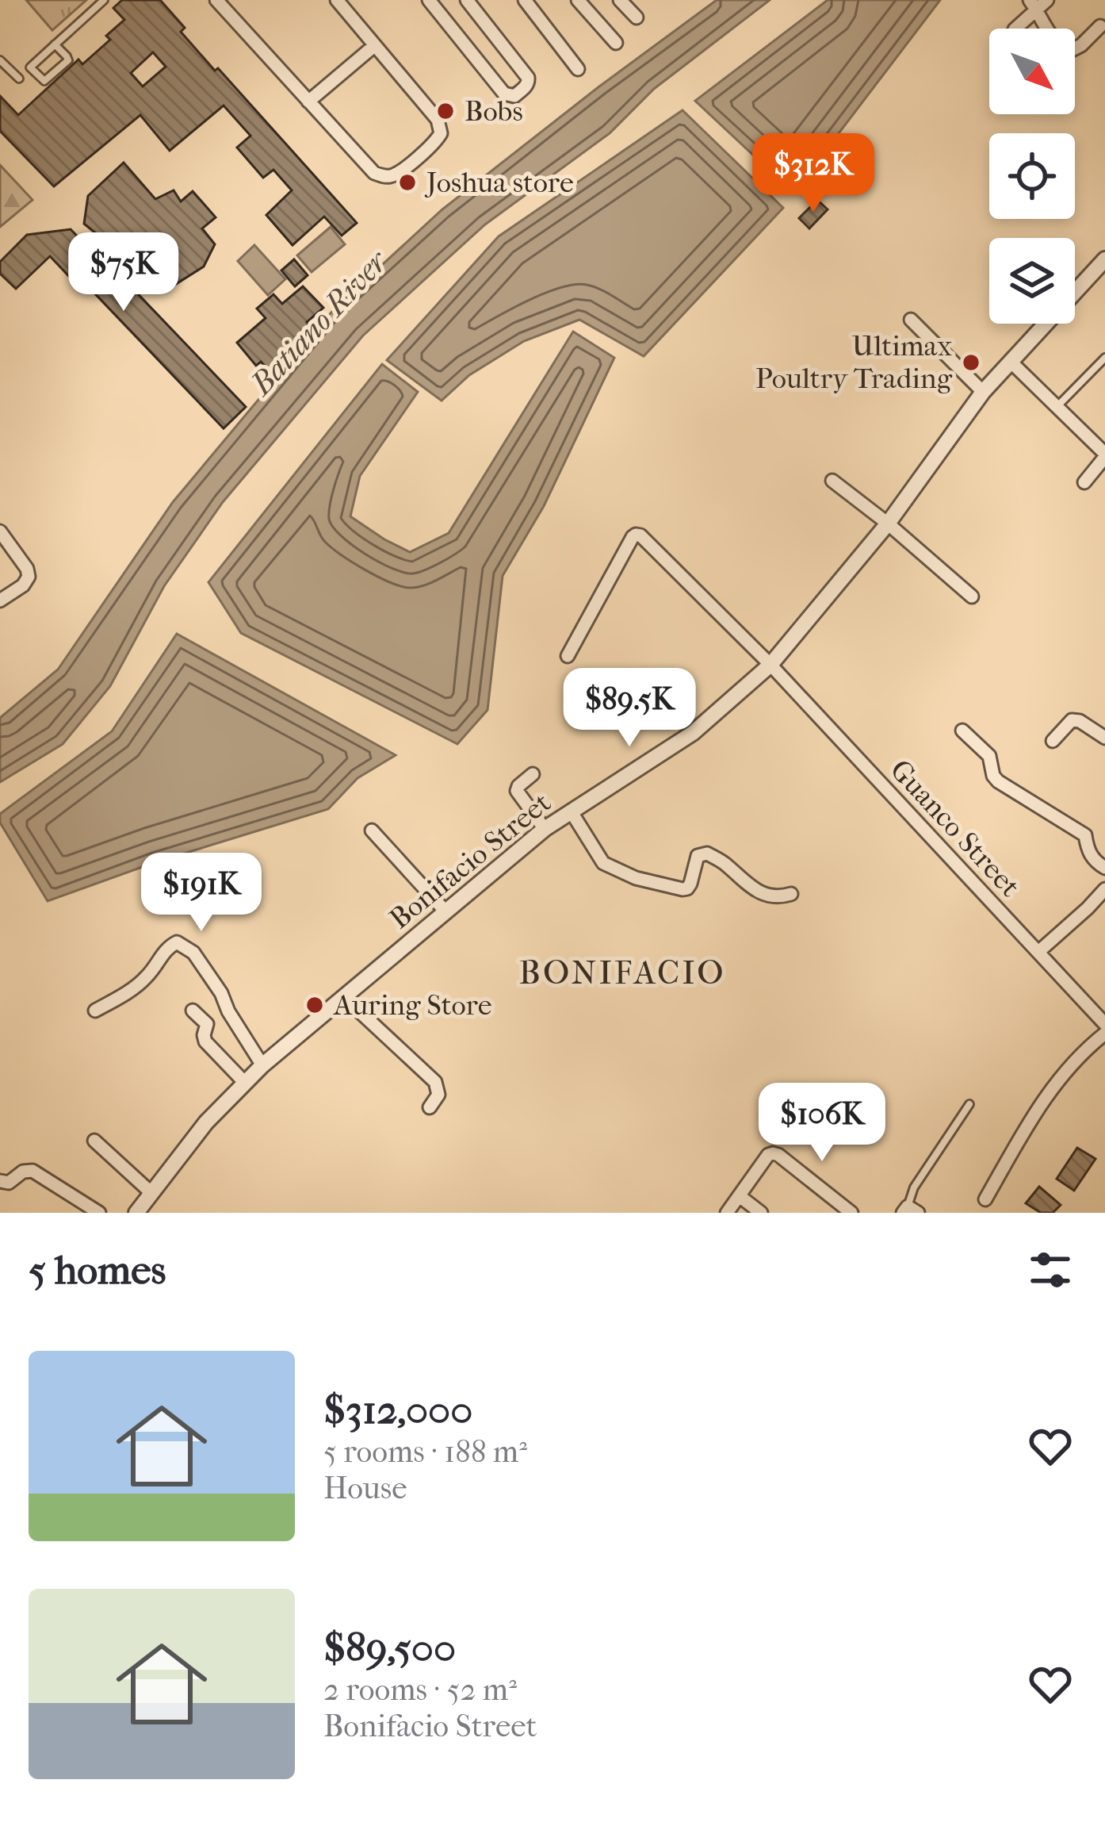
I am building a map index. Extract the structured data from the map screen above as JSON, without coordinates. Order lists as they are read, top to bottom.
{
  "streets": {
    "street": ["Guanco Street", "Bonifacio Street"]
  },
  "crossings": [
    ["Guanco Street", "Bonifacio Street"]
  ],
  "districts": ["BONIFACIO"],
  "water": ["Batiano River"],
  "places": [
    "Bobs",
    "Joshua store",
    "Ultimax Poultry Trading",
    "Auring Store"
  ],
  "north": "bottom right",
  "page": {
    "price": [
      "$312K",
      "$75K",
      "$89.5K",
      "$191K",
      "$106K"
    ],
    "heading": "5 homes",
    "list": [
      {
        "name": "$312,000",
        "note": "5 rooms · 188 m² · House"
      },
      {
        "name": "$89,500",
        "note": "2 rooms · 52 m² · Bonifacio Street"
      }
    ]
  }
}
